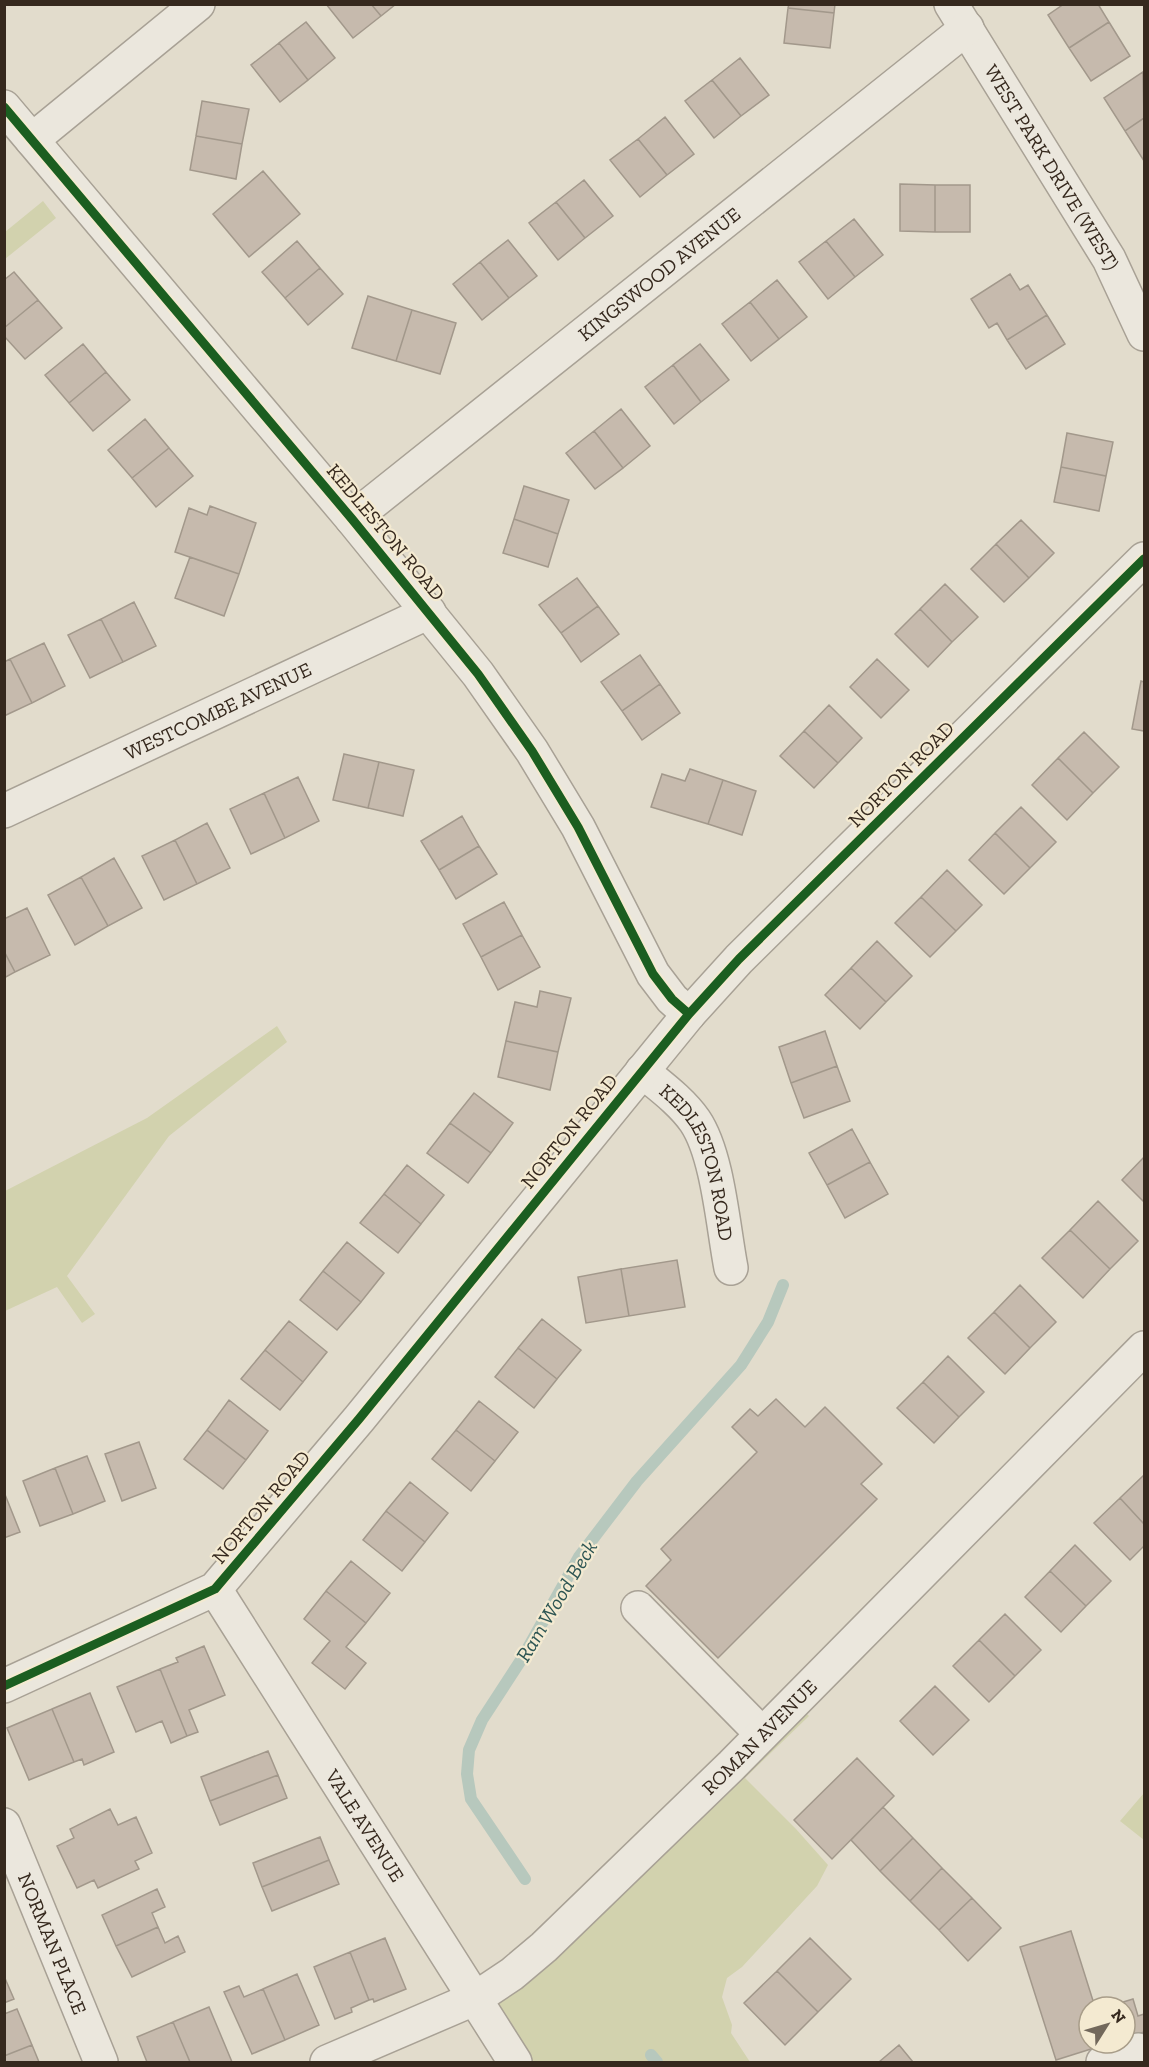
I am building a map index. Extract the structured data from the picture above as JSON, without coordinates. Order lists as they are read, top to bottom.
{
  "streets": {
    "street": [
      "WEST PARK DRIVE (WEST)",
      "KINGSWOOD AVENUE",
      "KEDLESTON ROAD",
      "WESTCOMBE AVENUE",
      "NORTON ROAD",
      "ROMAN AVENUE",
      "VALE AVENUE",
      "NORMAN PLACE"
    ]
  },
  "crossings": [
    ["WEST PARK DRIVE (WEST)", "KINGSWOOD AVENUE"],
    ["KINGSWOOD AVENUE", "KEDLESTON ROAD"],
    ["KEDLESTON ROAD", "WESTCOMBE AVENUE"],
    ["KEDLESTON ROAD", "NORTON ROAD"],
    ["NORTON ROAD", "VALE AVENUE"],
    ["ROMAN AVENUE", "VALE AVENUE"]
  ],
  "water": ["Ram Wood Beck"],
  "north": "top right"
}
